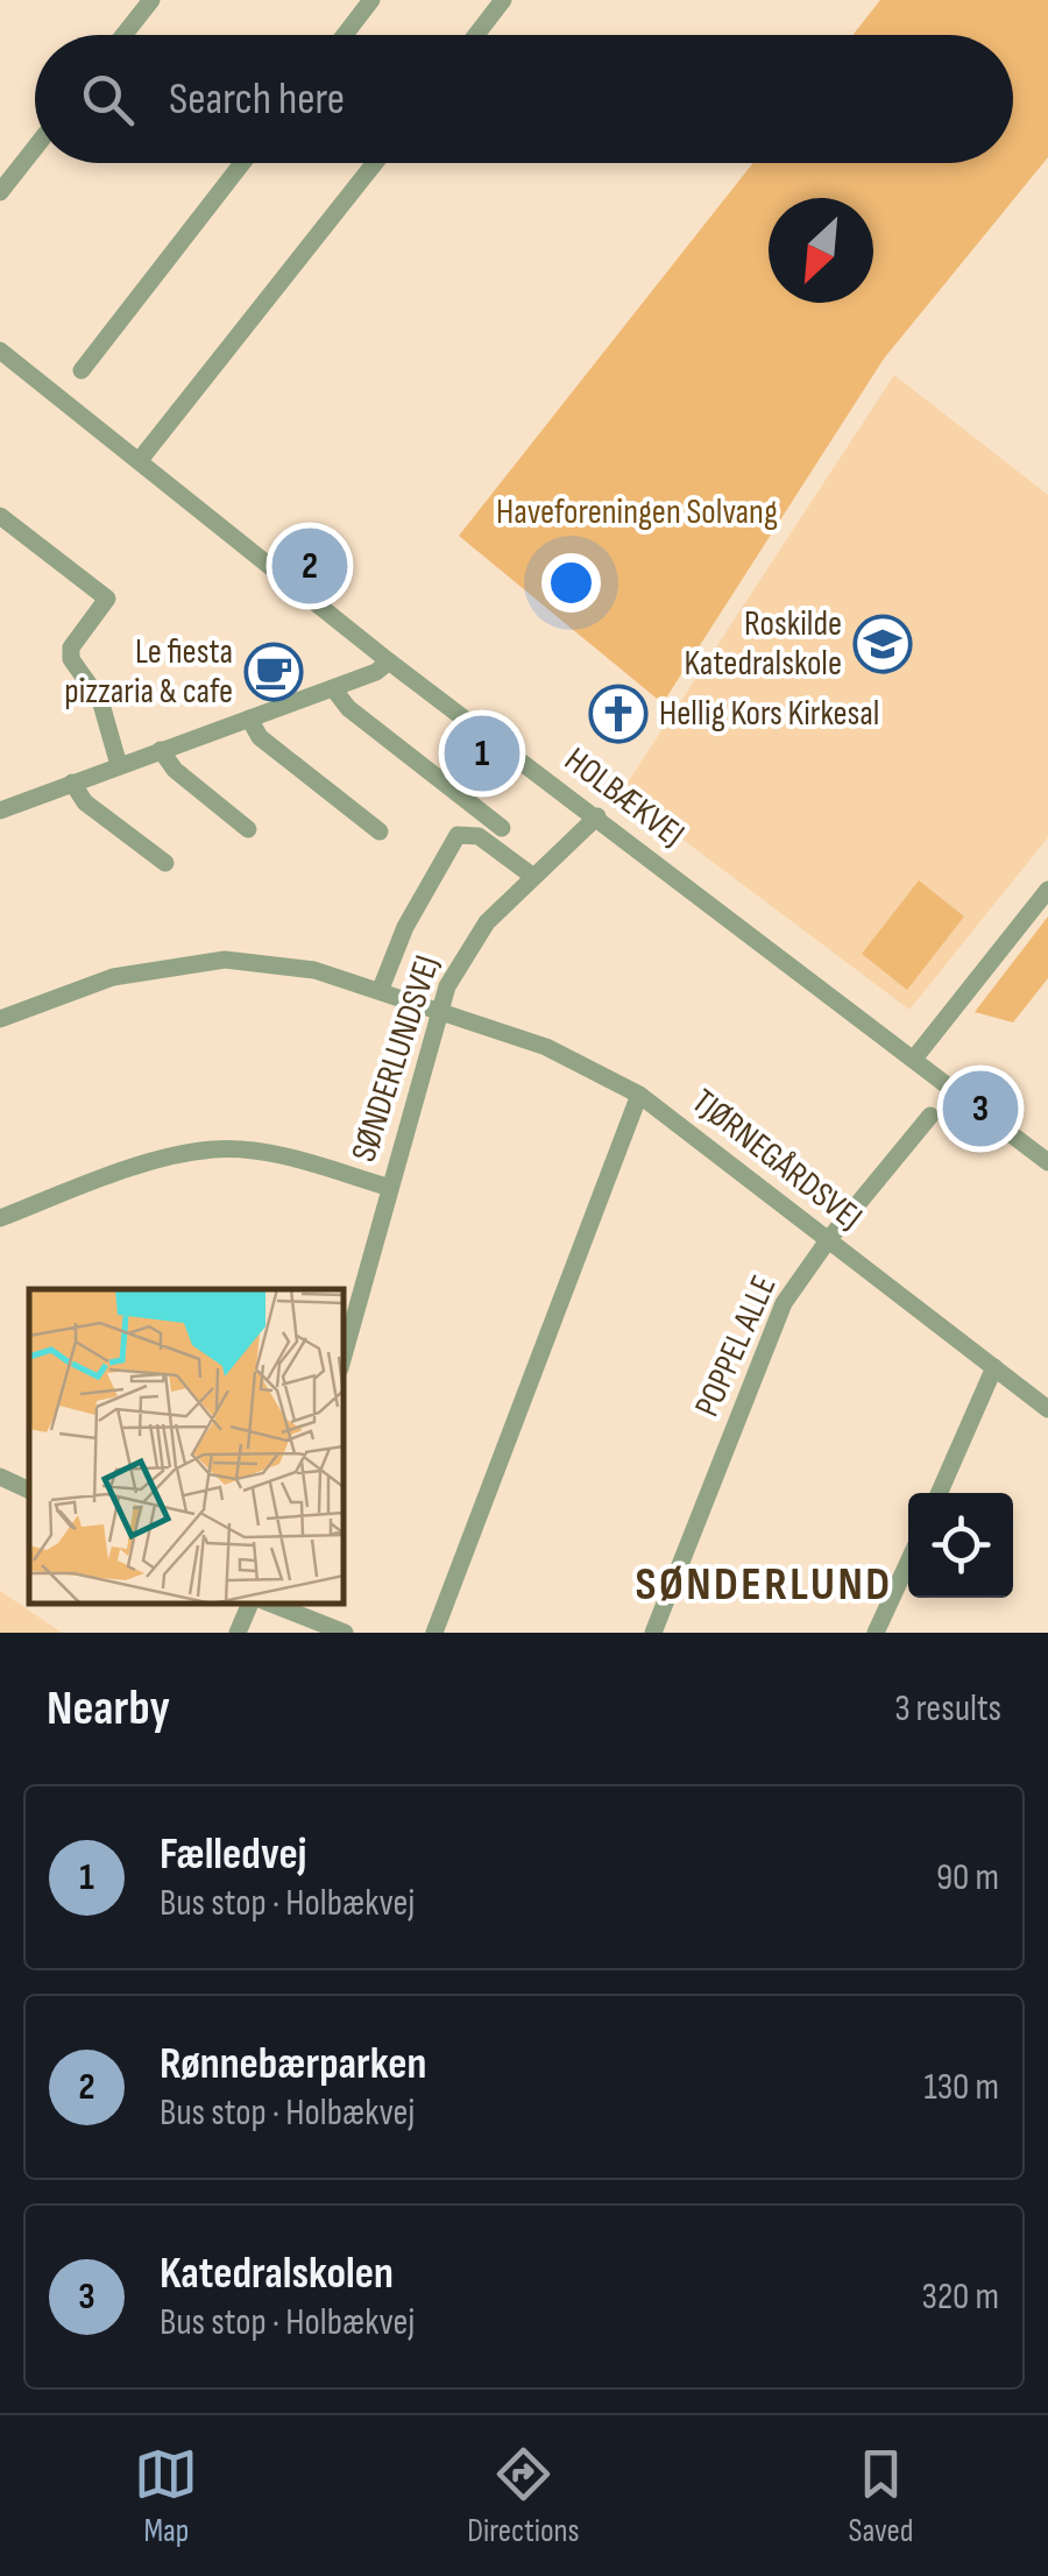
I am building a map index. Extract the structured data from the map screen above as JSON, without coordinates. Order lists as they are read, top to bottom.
{
  "streets": {
    "street": [
      "HOLBÆKVEJ",
      "SØNDERLUNDSVEJ",
      "TJØRNEGÅRDSVEJ",
      "POPPEL ALLE"
    ]
  },
  "crossings": [
    ["HOLBÆKVEJ", "SØNDERLUNDSVEJ"],
    ["SØNDERLUNDSVEJ", "TJØRNEGÅRDSVEJ"],
    ["TJØRNEGÅRDSVEJ", "POPPEL ALLE"]
  ],
  "districts": ["SØNDERLUND"],
  "parks": ["Haveforeningen Solvang"],
  "places": {
    "school or university": ["Roskilde Katedralskole"],
    "cafe": ["Le fiesta pizzaria & cafe"],
    "church": ["Hellig Kors Kirkesal"]
  },
  "north": "bottom left",
  "page": {
    "search": "Search here",
    "pins": ["2", "1", "3"],
    "heading": ["Nearby", "3 results"],
    "list": [
      {
        "mark": "1",
        "name": "Fælledvej",
        "note": "Bus stop · Holbækvej",
        "value": "90 m"
      },
      {
        "mark": "2",
        "name": "Rønnebærparken",
        "note": "Bus stop · Holbækvej",
        "value": "130 m"
      },
      {
        "mark": "3",
        "name": "Katedralskolen",
        "note": "Bus stop · Holbækvej",
        "value": "320 m"
      }
    ],
    "nav": ["Map", "Directions", "Saved"]
  }
}
